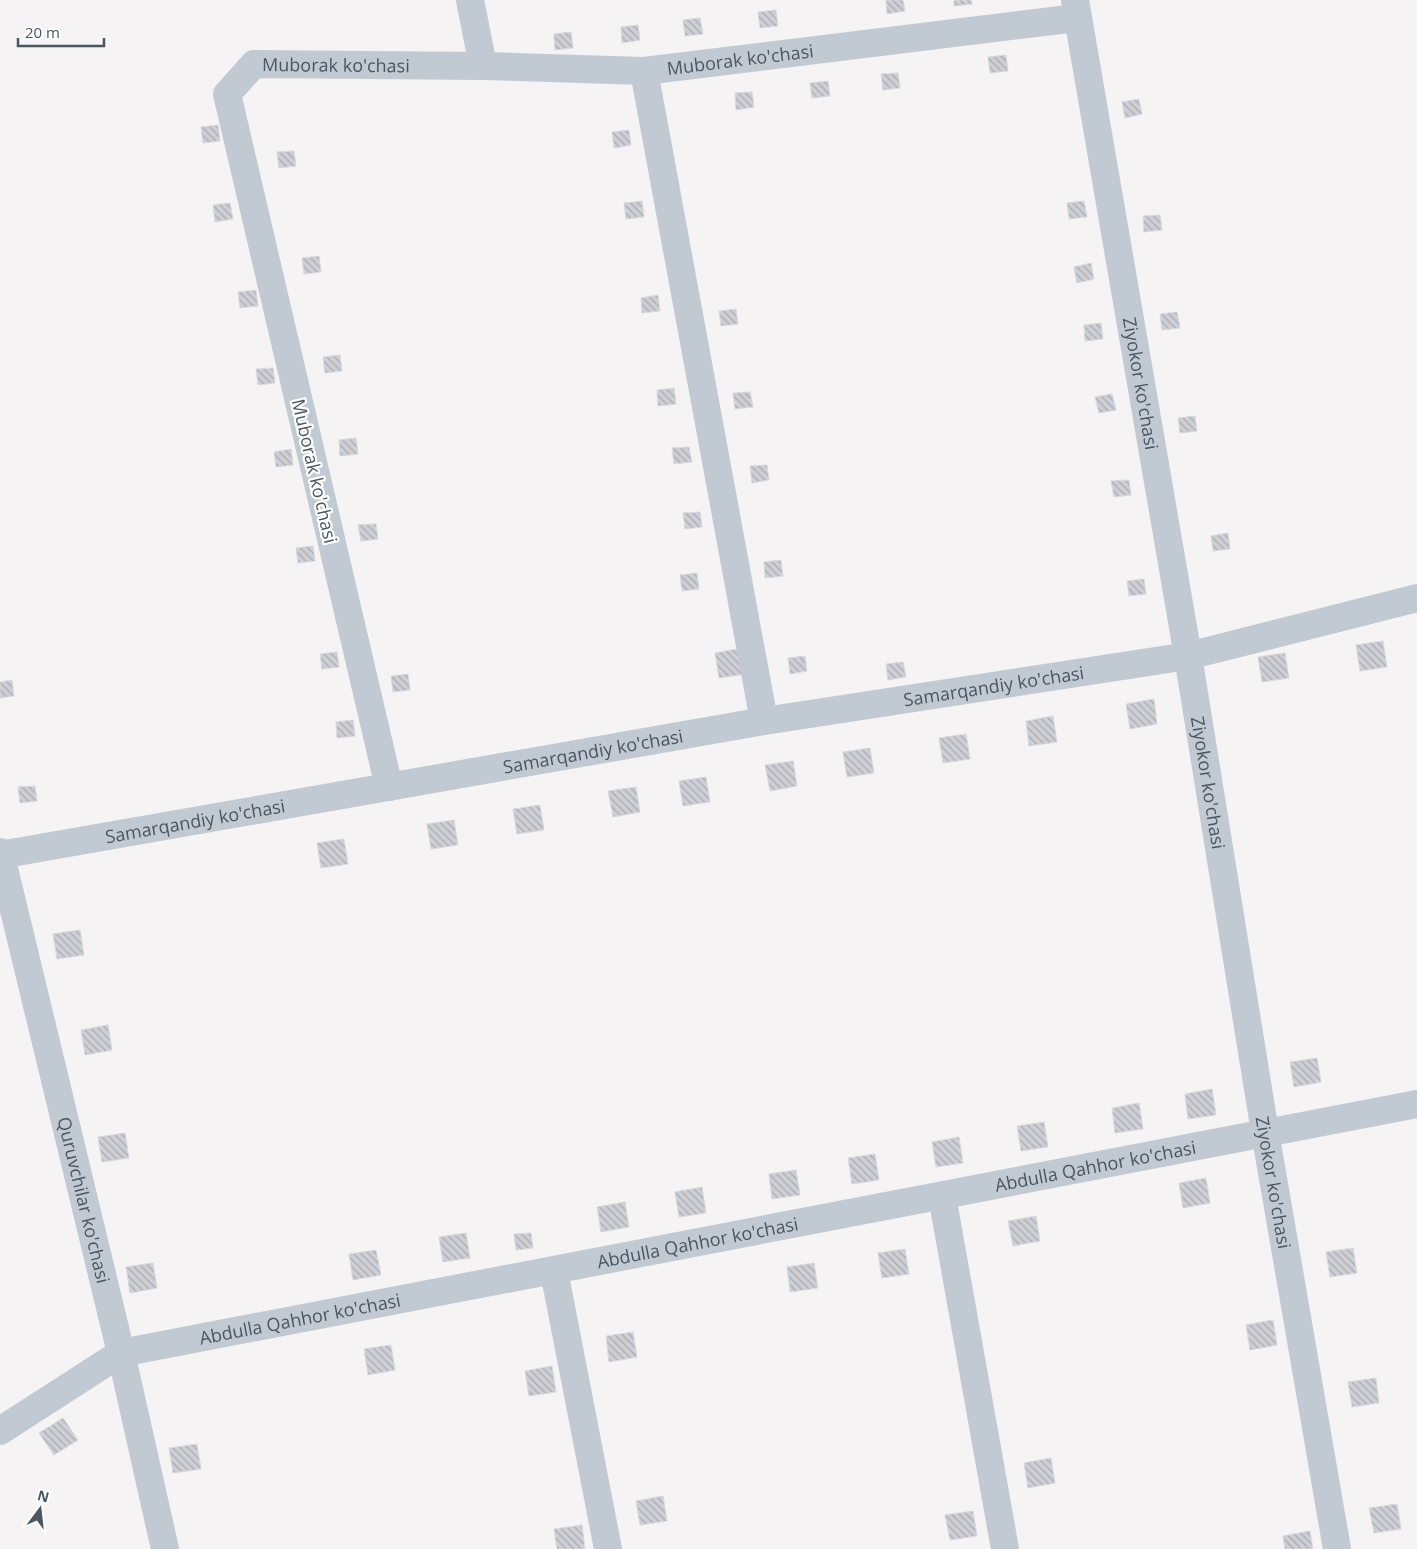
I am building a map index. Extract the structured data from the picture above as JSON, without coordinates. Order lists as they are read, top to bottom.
{
  "streets": {
    "street": [
      "Muborak ko'chasi",
      "Ziyokor ko'chasi",
      "Samarqandiy ko'chasi",
      "Abdulla Qahhor ko'chasi",
      "Quruvchilar ko'chasi"
    ]
  },
  "crossings": [
    ["Muborak ko'chasi", "Ziyokor ko'chasi"],
    ["Muborak ko'chasi", "Samarqandiy ko'chasi"],
    ["Ziyokor ko'chasi", "Samarqandiy ko'chasi"],
    ["Ziyokor ko'chasi", "Abdulla Qahhor ko'chasi"],
    ["Samarqandiy ko'chasi", "Quruvchilar ko'chasi"],
    ["Abdulla Qahhor ko'chasi", "Quruvchilar ko'chasi"]
  ],
  "scale_bar": "20 m",
  "north": "top"
}
